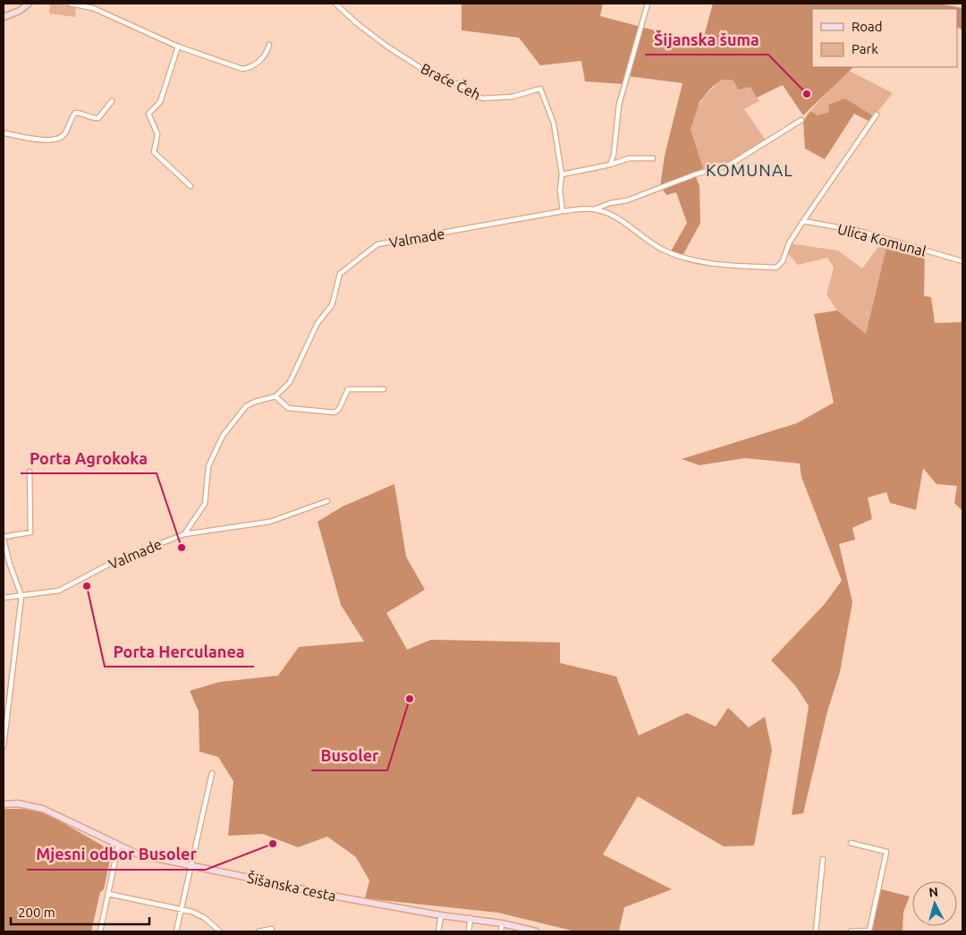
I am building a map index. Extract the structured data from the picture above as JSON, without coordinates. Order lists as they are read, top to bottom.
{
  "streets": {
    "main road": ["Šišanska cesta"],
    "street": ["Braće Čeh", "Valmade", "Ulica Komunal"]
  },
  "crossings": [
    ["Braće Čeh", "Valmade"]
  ],
  "districts": ["KOMUNAL"],
  "places": [
    "Šijanska šuma",
    "Porta Agrokoka",
    "Porta Herculanea",
    "Busoler",
    "Mjesni odbor Busoler"
  ],
  "legend": ["Road", "Park"],
  "scale_bar": "200 m",
  "north": "top"
}
